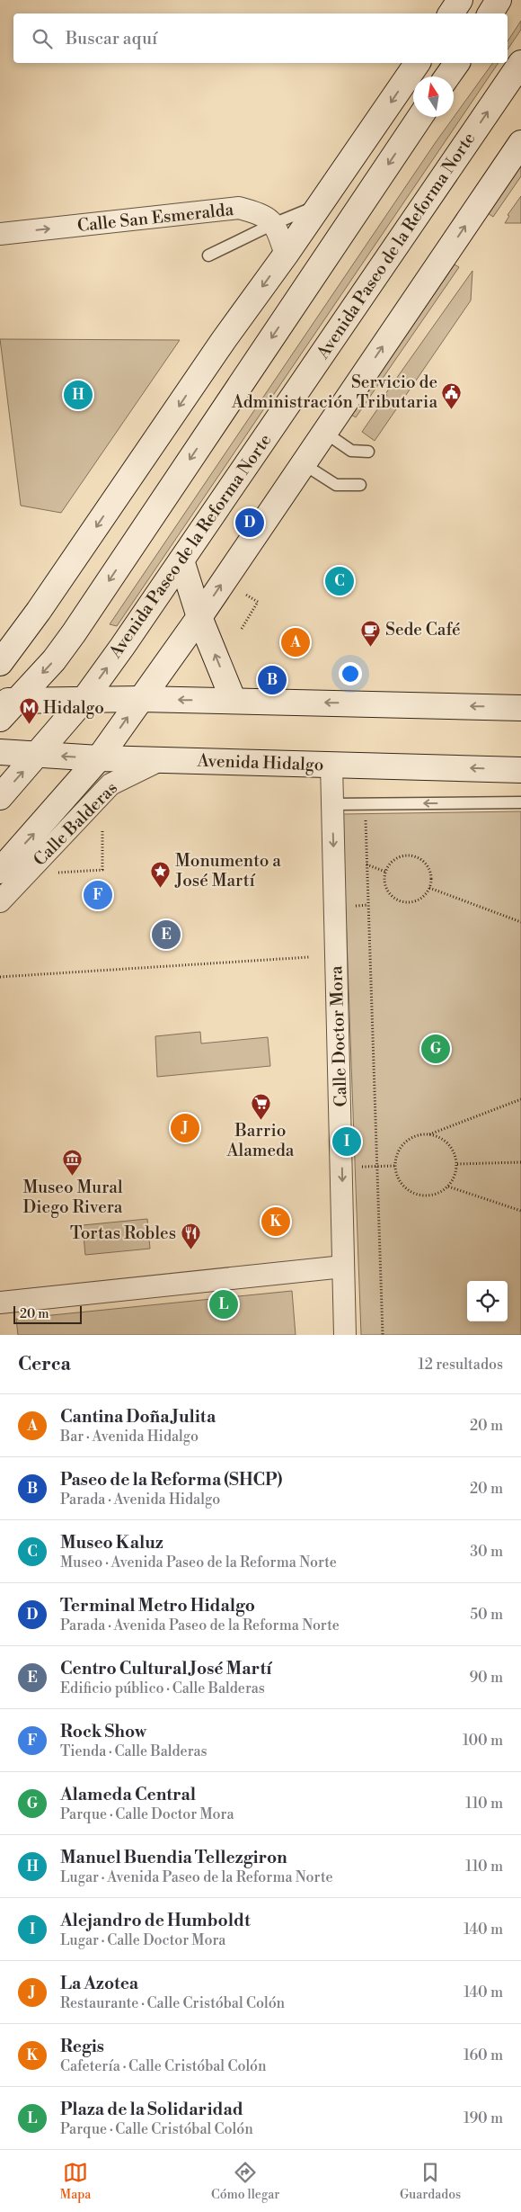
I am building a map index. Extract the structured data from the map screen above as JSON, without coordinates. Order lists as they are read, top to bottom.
{
  "streets": {
    "main road": ["Avenida Paseo de la Reforma Norte", "Avenida Hidalgo"],
    "street": ["Calle San Esmeralda", "Calle Balderas", "Calle Doctor Mora"]
  },
  "crossings": [
    ["Avenida Paseo de la Reforma Norte", "Avenida Hidalgo"],
    ["Avenida Hidalgo", "Calle Balderas"],
    ["Avenida Hidalgo", "Calle Doctor Mora"]
  ],
  "one_way": ["Calle San Esmeralda", "Calle Doctor Mora"],
  "places": {
    "public building": ["Servicio de Administración Tributaria"],
    "cafe": ["Sede Café"],
    "metro station": ["Hidalgo"],
    "place": ["Monumento a José Martí"],
    "supermarket": ["Barrio Alameda"],
    "museum": ["Museo Mural Diego Rivera"],
    "restaurant": ["Tortas Robles"]
  },
  "scale_bar": "20 m",
  "north": "top",
  "page": {
    "search": "Buscar aquí",
    "pins": [
      "H",
      "D",
      "C",
      "A",
      "B",
      "F",
      "E",
      "G",
      "J",
      "I",
      "K",
      "L"
    ],
    "scale": "20 m",
    "heading": ["Cerca", "12 resultados"],
    "list": [
      {
        "mark": "A",
        "name": "Cantina Doña Julita",
        "note": "Bar · Avenida Hidalgo",
        "value": "20 m"
      },
      {
        "mark": "B",
        "name": "Paseo de la Reforma (SHCP)",
        "note": "Parada · Avenida Hidalgo",
        "value": "20 m"
      },
      {
        "mark": "C",
        "name": "Museo Kaluz",
        "note": "Museo · Avenida Paseo de la Reforma Norte",
        "value": "30 m"
      },
      {
        "mark": "D",
        "name": "Terminal Metro Hidalgo",
        "note": "Parada · Avenida Paseo de la Reforma Norte",
        "value": "50 m"
      },
      {
        "mark": "E",
        "name": "Centro Cultural José Martí",
        "note": "Edificio público · Calle Balderas",
        "value": "90 m"
      },
      {
        "mark": "F",
        "name": "Rock Show",
        "note": "Tienda · Calle Balderas",
        "value": "100 m"
      },
      {
        "mark": "G",
        "name": "Alameda Central",
        "note": "Parque · Calle Doctor Mora",
        "value": "110 m"
      },
      {
        "mark": "H",
        "name": "Manuel Buendia Tellezgiron",
        "note": "Lugar · Avenida Paseo de la Reforma Norte",
        "value": "110 m"
      },
      {
        "mark": "I",
        "name": "Alejandro de Humboldt",
        "note": "Lugar · Calle Doctor Mora",
        "value": "140 m"
      },
      {
        "mark": "J",
        "name": "La Azotea",
        "note": "Restaurante · Calle Cristóbal Colón",
        "value": "140 m"
      },
      {
        "mark": "K",
        "name": "Regis",
        "note": "Cafetería · Calle Cristóbal Colón",
        "value": "160 m"
      },
      {
        "mark": "L",
        "name": "Plaza de la Solidaridad",
        "note": "Parque · Calle Cristóbal Colón",
        "value": "190 m"
      }
    ],
    "nav": ["Mapa", "Cómo llegar", "Guardados"]
  }
}
